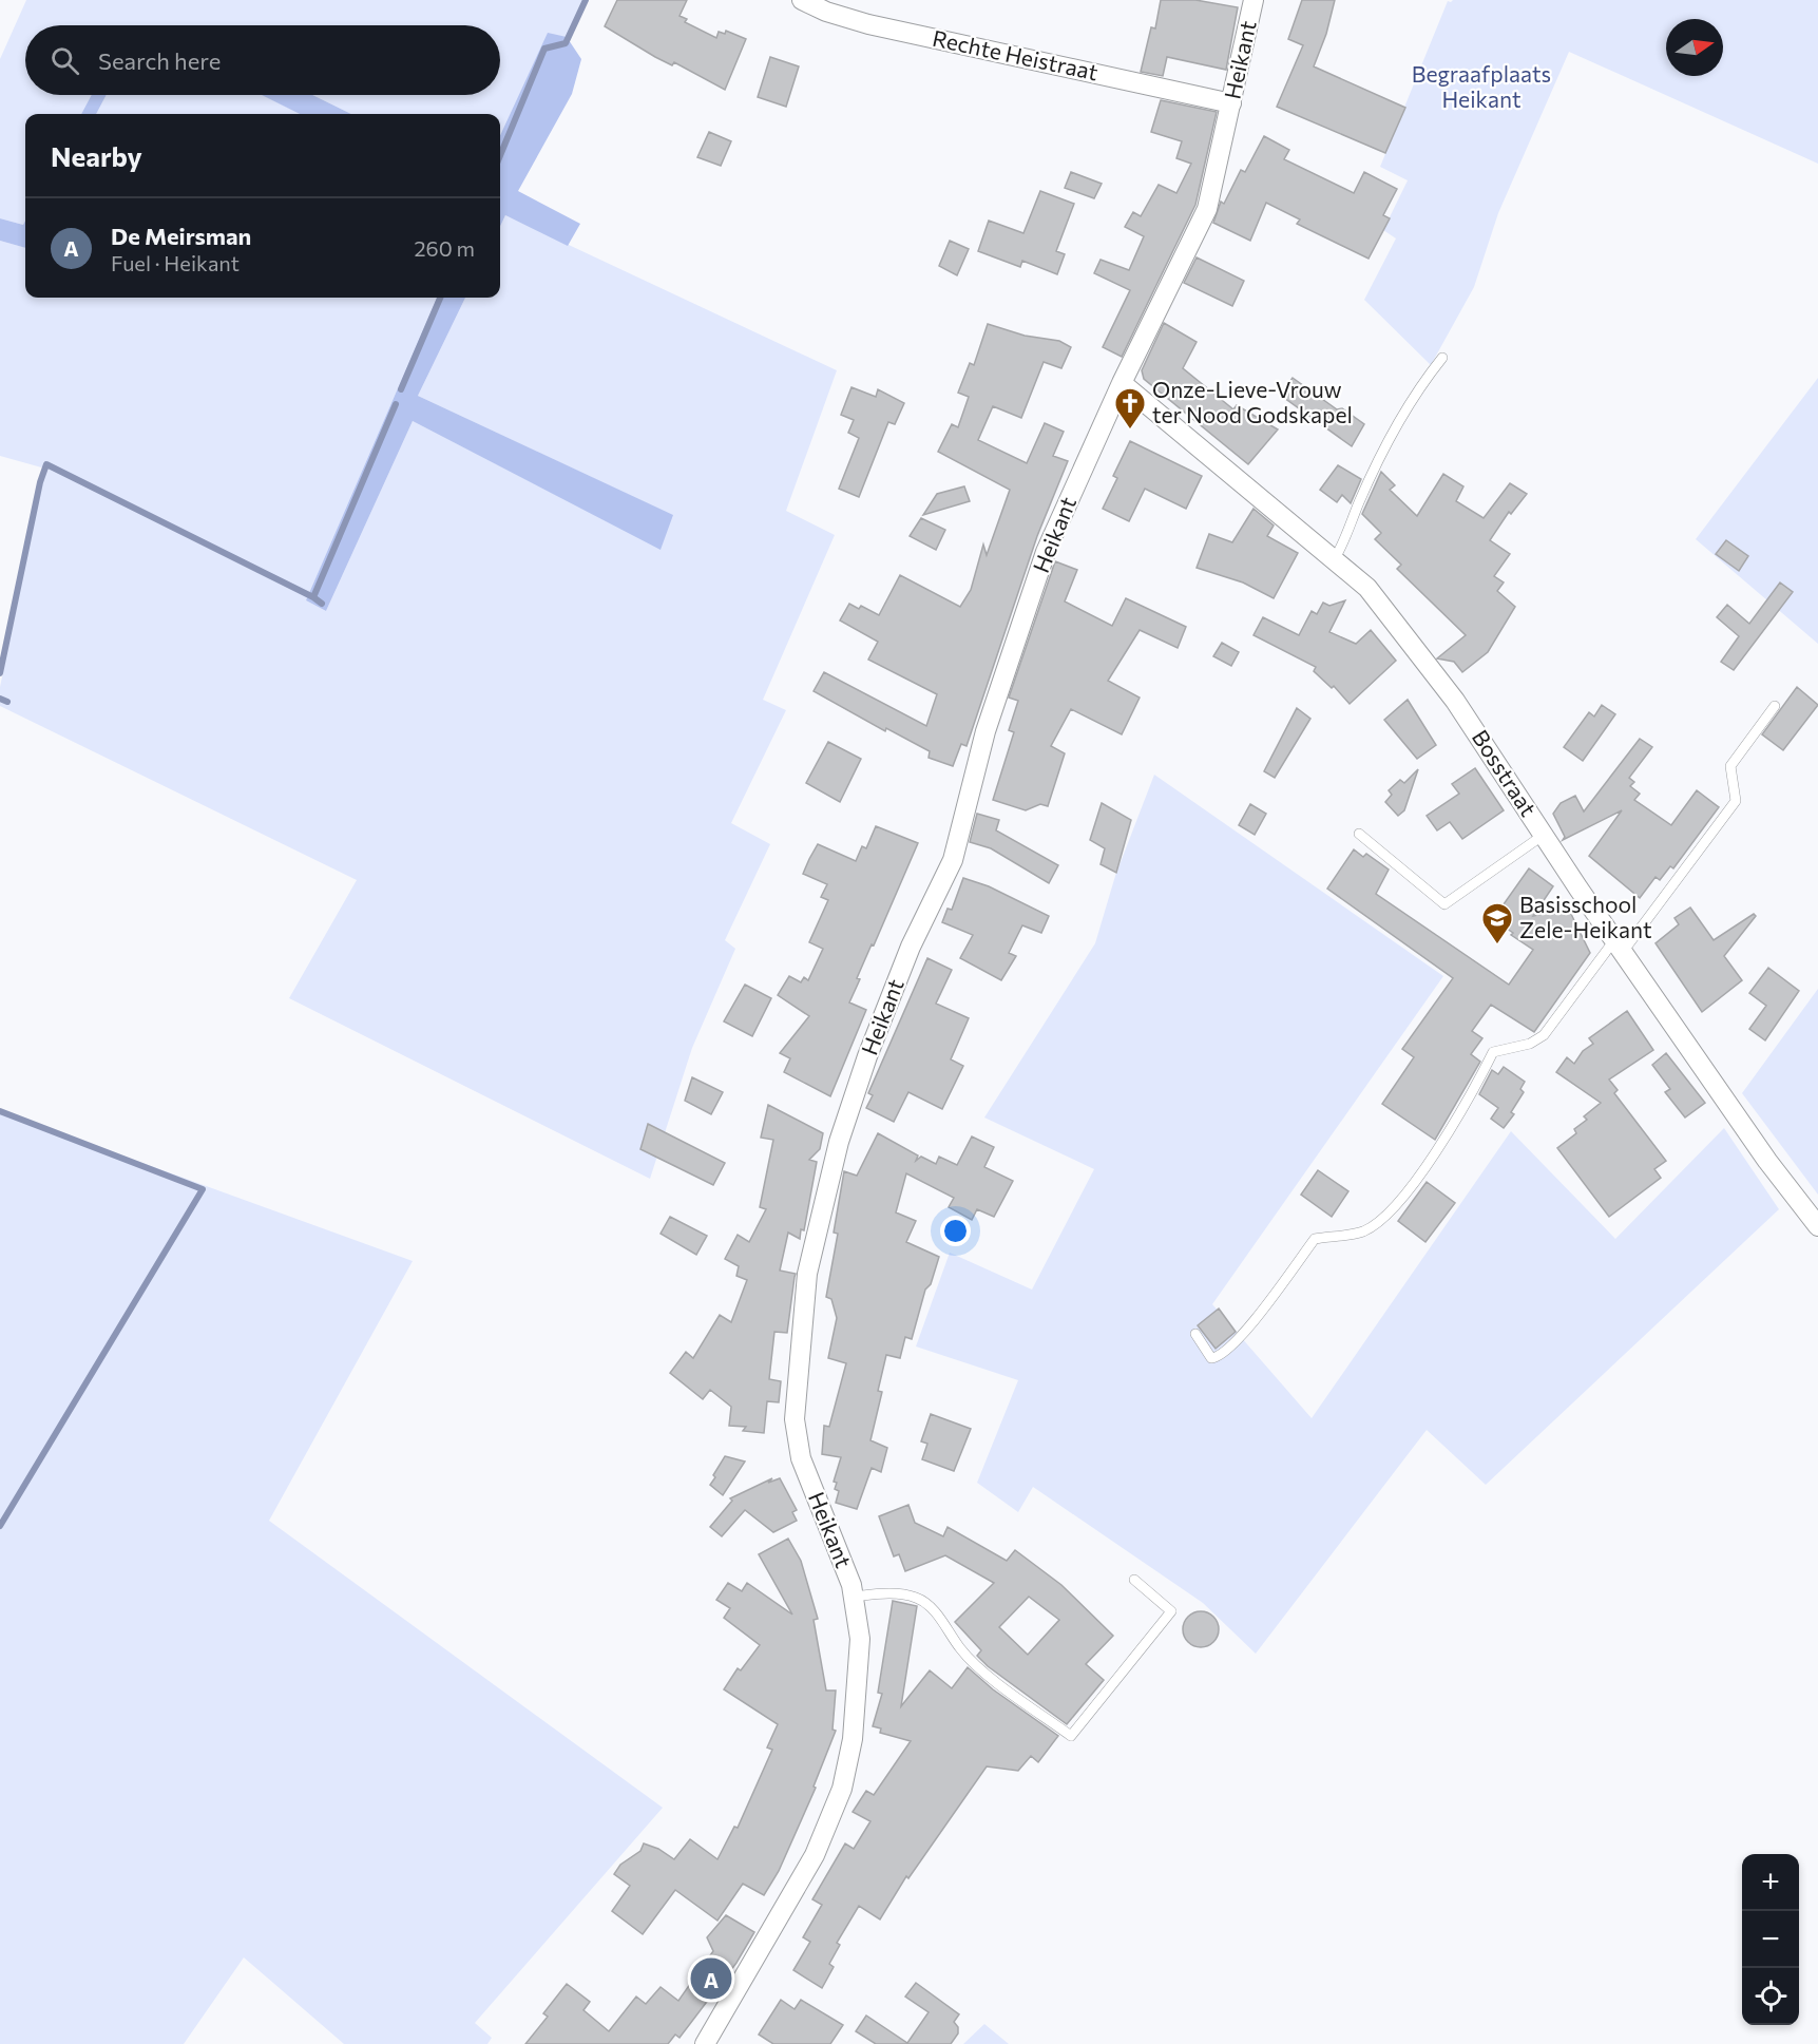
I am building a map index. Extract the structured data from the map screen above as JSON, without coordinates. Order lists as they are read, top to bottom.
{
  "streets": {
    "street": ["Rechte Heistraat", "Heikant", "Bosstraat"]
  },
  "crossings": [
    ["Rechte Heistraat", "Heikant"],
    ["Heikant", "Bosstraat"]
  ],
  "parks": ["Begraafplaats Heikant"],
  "places": {
    "church": ["Onze-Lieve-Vrouw ter Nood Godskapel"],
    "school or university": ["Basisschool Zele-Heikant"]
  },
  "north": "right",
  "page": {
    "search": "Search here",
    "heading": "Nearby",
    "list": [
      {
        "mark": "A",
        "name": "De Meirsman",
        "note": "Fuel · Heikant",
        "value": "260 m"
      }
    ],
    "map_buttons": ["+", "−"],
    "pins": "A"
  }
}
